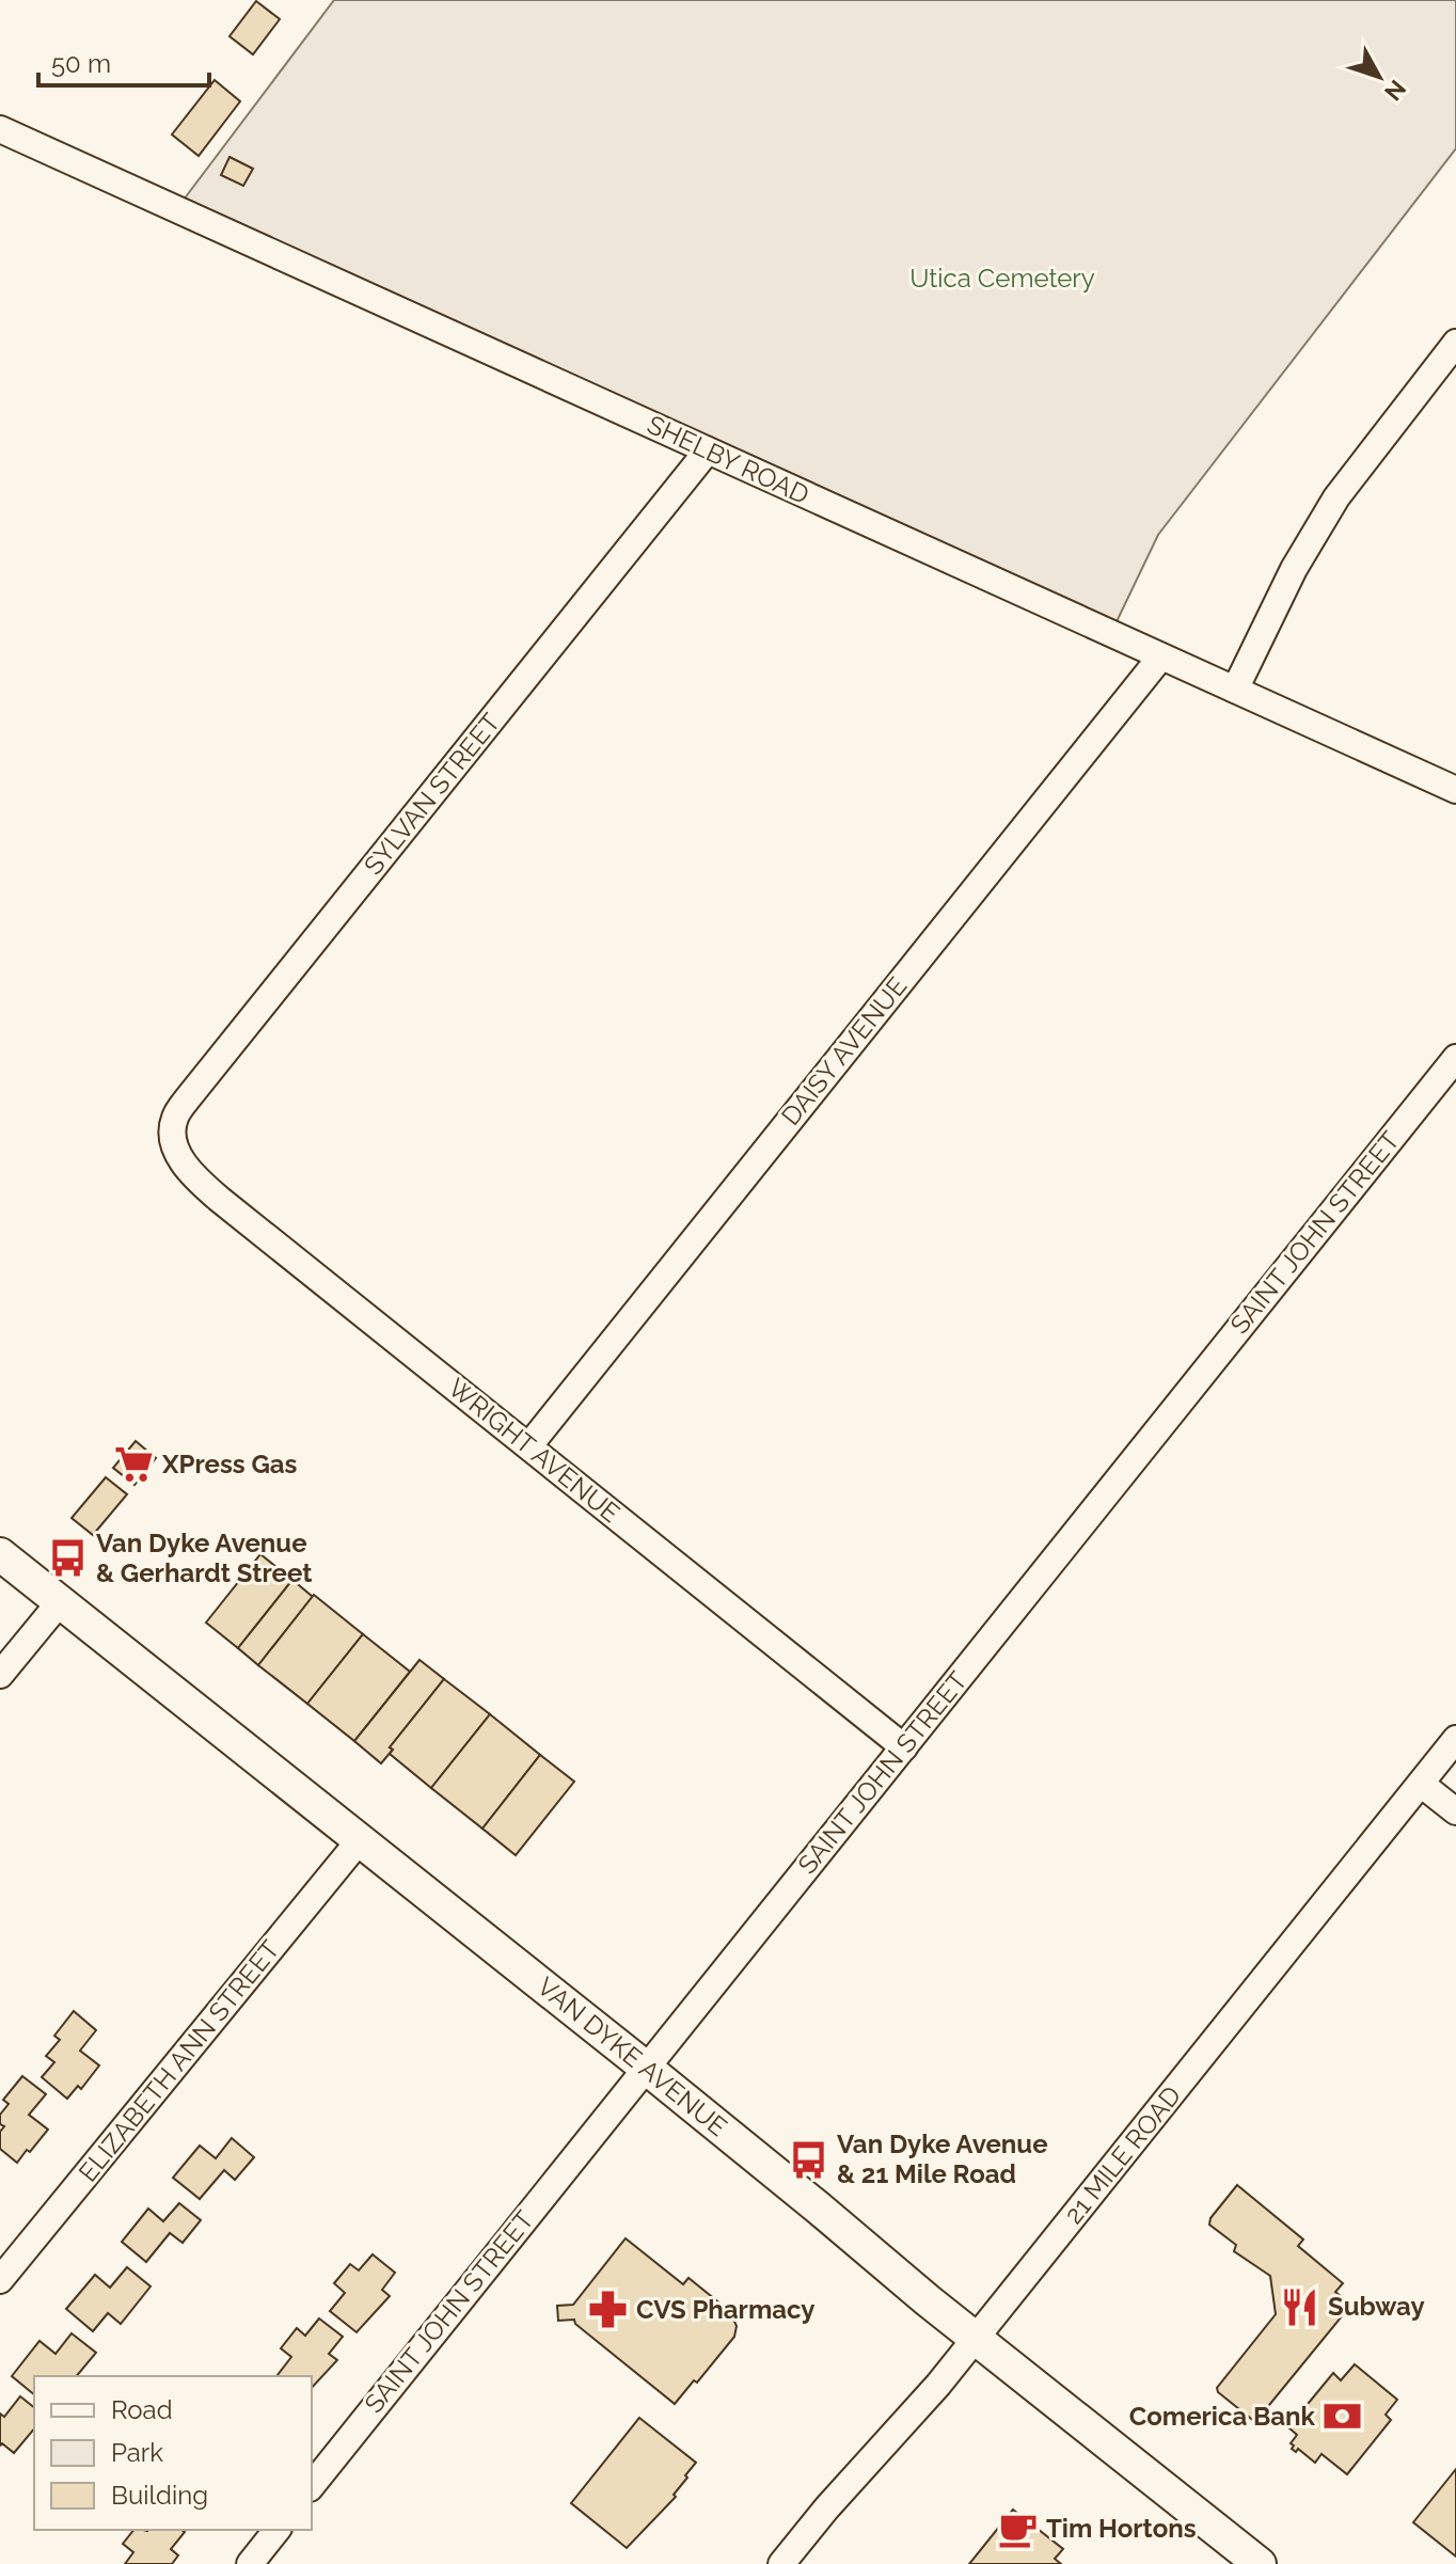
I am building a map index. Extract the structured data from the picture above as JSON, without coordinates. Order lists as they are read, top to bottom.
{
  "streets": {
    "main road": ["VAN DYKE AVENUE"],
    "street": [
      "SHELBY ROAD",
      "SYLVAN STREET",
      "DAISY AVENUE",
      "SAINT JOHN STREET",
      "WRIGHT AVENUE",
      "ELIZABETH ANN STREET",
      "21 MILE ROAD"
    ]
  },
  "crossings": [
    ["SHELBY ROAD", "SYLVAN STREET"],
    ["SHELBY ROAD", "DAISY AVENUE"],
    ["SYLVAN STREET", "WRIGHT AVENUE"],
    ["DAISY AVENUE", "WRIGHT AVENUE"],
    ["SAINT JOHN STREET", "WRIGHT AVENUE"],
    ["SAINT JOHN STREET", "VAN DYKE AVENUE"],
    ["VAN DYKE AVENUE", "ELIZABETH ANN STREET"],
    ["VAN DYKE AVENUE", "21 MILE ROAD"]
  ],
  "parks": ["Utica Cemetery"],
  "places": {
    "supermarket": ["XPress Gas"],
    "bus stop": ["Van Dyke Avenue & Gerhardt Street", "Van Dyke Avenue & 21 Mile Road"],
    "restaurant": ["Subway"],
    "pharmacy": ["CVS Pharmacy"],
    "bank": ["Comerica Bank"],
    "cafe": ["Tim Hortons"]
  },
  "legend": ["Road", "Park", "Building"],
  "scale_bar": "50 m",
  "north": "bottom right"
}
